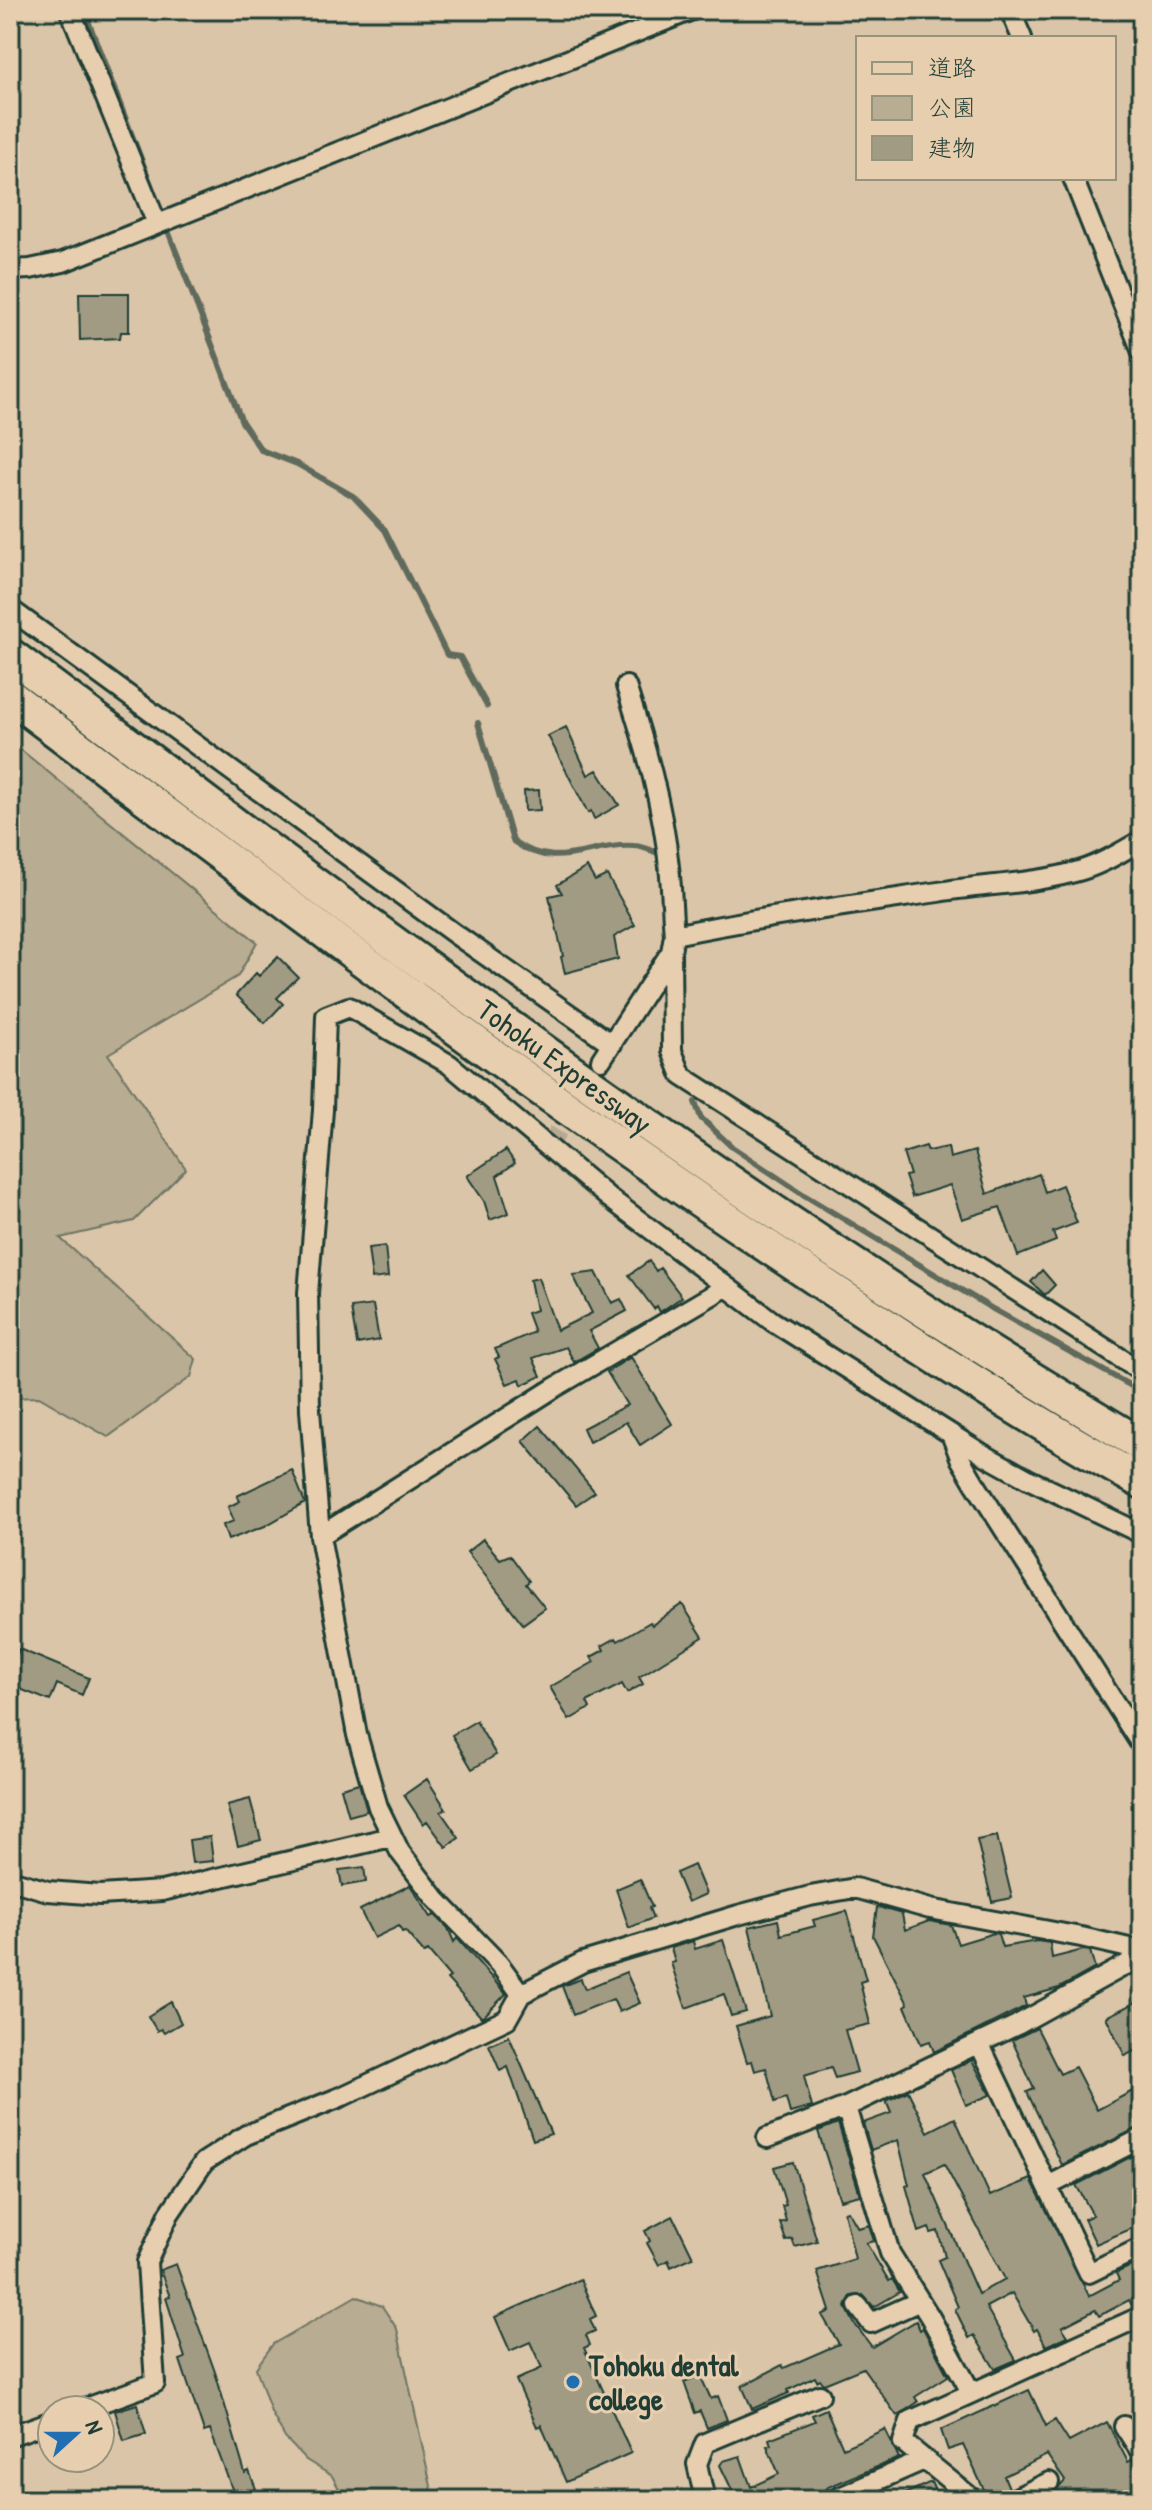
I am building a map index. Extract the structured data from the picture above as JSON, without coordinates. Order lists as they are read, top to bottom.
{
  "streets": {
    "highway": ["Tohoku Expressway"]
  },
  "places": ["Tohoku dental college"],
  "legend": ["道路", "公園", "建物"],
  "north": "right"
}
